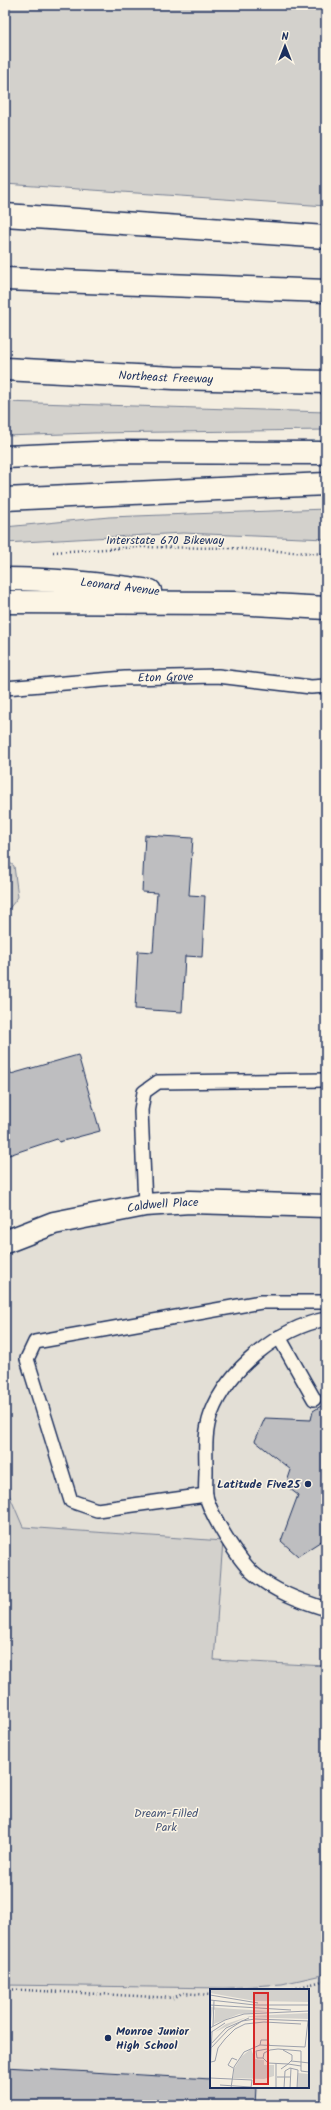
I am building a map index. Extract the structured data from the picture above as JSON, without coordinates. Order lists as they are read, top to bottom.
{
  "streets": {
    "main road": ["Northeast Freeway", "Leonard Avenue", "Caldwell Place"],
    "lane": ["Eton Grove"],
    "path": ["Interstate 670 Bikeway"]
  },
  "parks": ["Dream-Filled Park"],
  "places": ["Latitude Five25", "Monroe Junior High School"],
  "north": "top"
}
